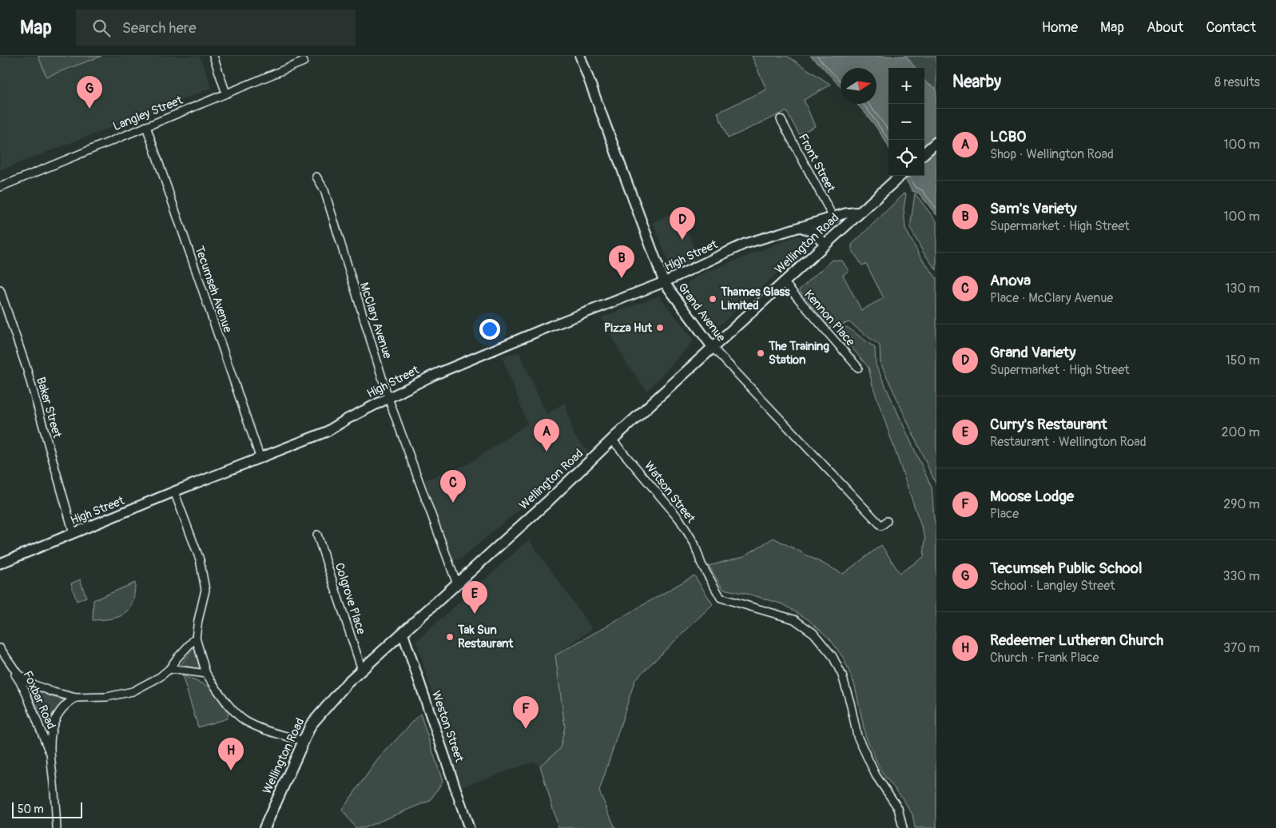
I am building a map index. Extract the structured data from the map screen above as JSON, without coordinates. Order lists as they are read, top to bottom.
{
  "streets": {
    "main road": ["Wellington Road"],
    "street": [
      "Langley Street",
      "Front Street",
      "High Street",
      "Tecumseh Avenue",
      "Grand Avenue",
      "Kennon Place",
      "McClary Avenue",
      "Baker Street",
      "Watson Street",
      "Colgrove Place",
      "Foxbar Road",
      "Weston Street"
    ]
  },
  "crossings": [
    ["Langley Street", "Tecumseh Avenue"],
    ["Front Street", "High Street"],
    ["Wellington Road", "High Street"],
    ["Wellington Road", "Grand Avenue"],
    ["Wellington Road", "Kennon Place"],
    ["Wellington Road", "McClary Avenue"],
    ["Wellington Road", "Watson Street"],
    ["Wellington Road", "Colgrove Place"],
    ["Wellington Road", "Weston Street"],
    ["High Street", "Tecumseh Avenue"],
    ["High Street", "Grand Avenue"],
    ["High Street", "McClary Avenue"],
    ["High Street", "Baker Street"]
  ],
  "places": [
    "Thames Glass Limited",
    "Pizza Hut",
    "The Training Station",
    "Tak Sun Restaurant"
  ],
  "scale_bar": "50 m",
  "north": "right",
  "page": {
    "header": "Map",
    "search": "Search here",
    "nav": [
      "Home",
      "Map",
      "About",
      "Contact"
    ],
    "heading": ["Nearby", "8 results"],
    "map_buttons": ["+", "−"],
    "pins": [
      "G",
      "D",
      "B",
      "A",
      "C",
      "E",
      "F",
      "H"
    ],
    "list": [
      {
        "mark": "A",
        "name": "LCBO",
        "note": "Shop · Wellington Road",
        "value": "100 m"
      },
      {
        "mark": "B",
        "name": "Sam's Variety",
        "note": "Supermarket · High Street",
        "value": "100 m"
      },
      {
        "mark": "C",
        "name": "Anova",
        "note": "Place · McClary Avenue",
        "value": "130 m"
      },
      {
        "mark": "D",
        "name": "Grand Variety",
        "note": "Supermarket · High Street",
        "value": "150 m"
      },
      {
        "mark": "E",
        "name": "Curry's Restaurant",
        "note": "Restaurant · Wellington Road",
        "value": "200 m"
      },
      {
        "mark": "F",
        "name": "Moose Lodge",
        "note": "Place",
        "value": "290 m"
      },
      {
        "mark": "G",
        "name": "Tecumseh Public School",
        "note": "School · Langley Street",
        "value": "330 m"
      },
      {
        "mark": "H",
        "name": "Redeemer Lutheran Church",
        "note": "Church · Frank Place",
        "value": "370 m"
      }
    ],
    "scale": "50 m"
  }
}
